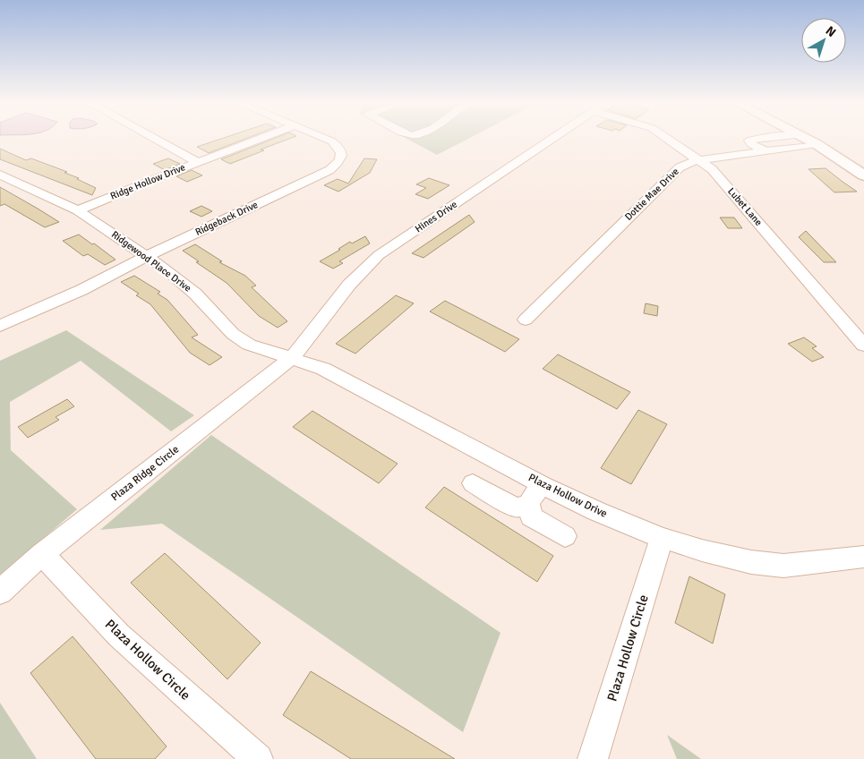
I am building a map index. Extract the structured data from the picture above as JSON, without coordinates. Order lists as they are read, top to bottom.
{
  "streets": {
    "street": [
      "Ridge Hollow Drive",
      "Dottie Mae Drive",
      "Lubet Lane",
      "Hines Drive",
      "Ridgeback Drive",
      "Ridgewood Place Drive",
      "Plaza Ridge Circle",
      "Plaza Hollow Drive",
      "Plaza Hollow Circle"
    ]
  },
  "crossings": [
    ["Ridge Hollow Drive", "Ridgewood Place Drive"],
    ["Dottie Mae Drive", "Lubet Lane"],
    ["Hines Drive", "Ridgewood Place Drive"],
    ["Hines Drive", "Plaza Ridge Circle"],
    ["Hines Drive", "Plaza Hollow Drive"],
    ["Ridgeback Drive", "Ridgewood Place Drive"],
    ["Ridgewood Place Drive", "Plaza Ridge Circle"],
    ["Ridgewood Place Drive", "Plaza Hollow Drive"],
    ["Plaza Ridge Circle", "Plaza Hollow Drive"],
    ["Plaza Ridge Circle", "Plaza Hollow Circle"],
    ["Plaza Hollow Drive", "Plaza Hollow Circle"]
  ],
  "north": "top right"
}
